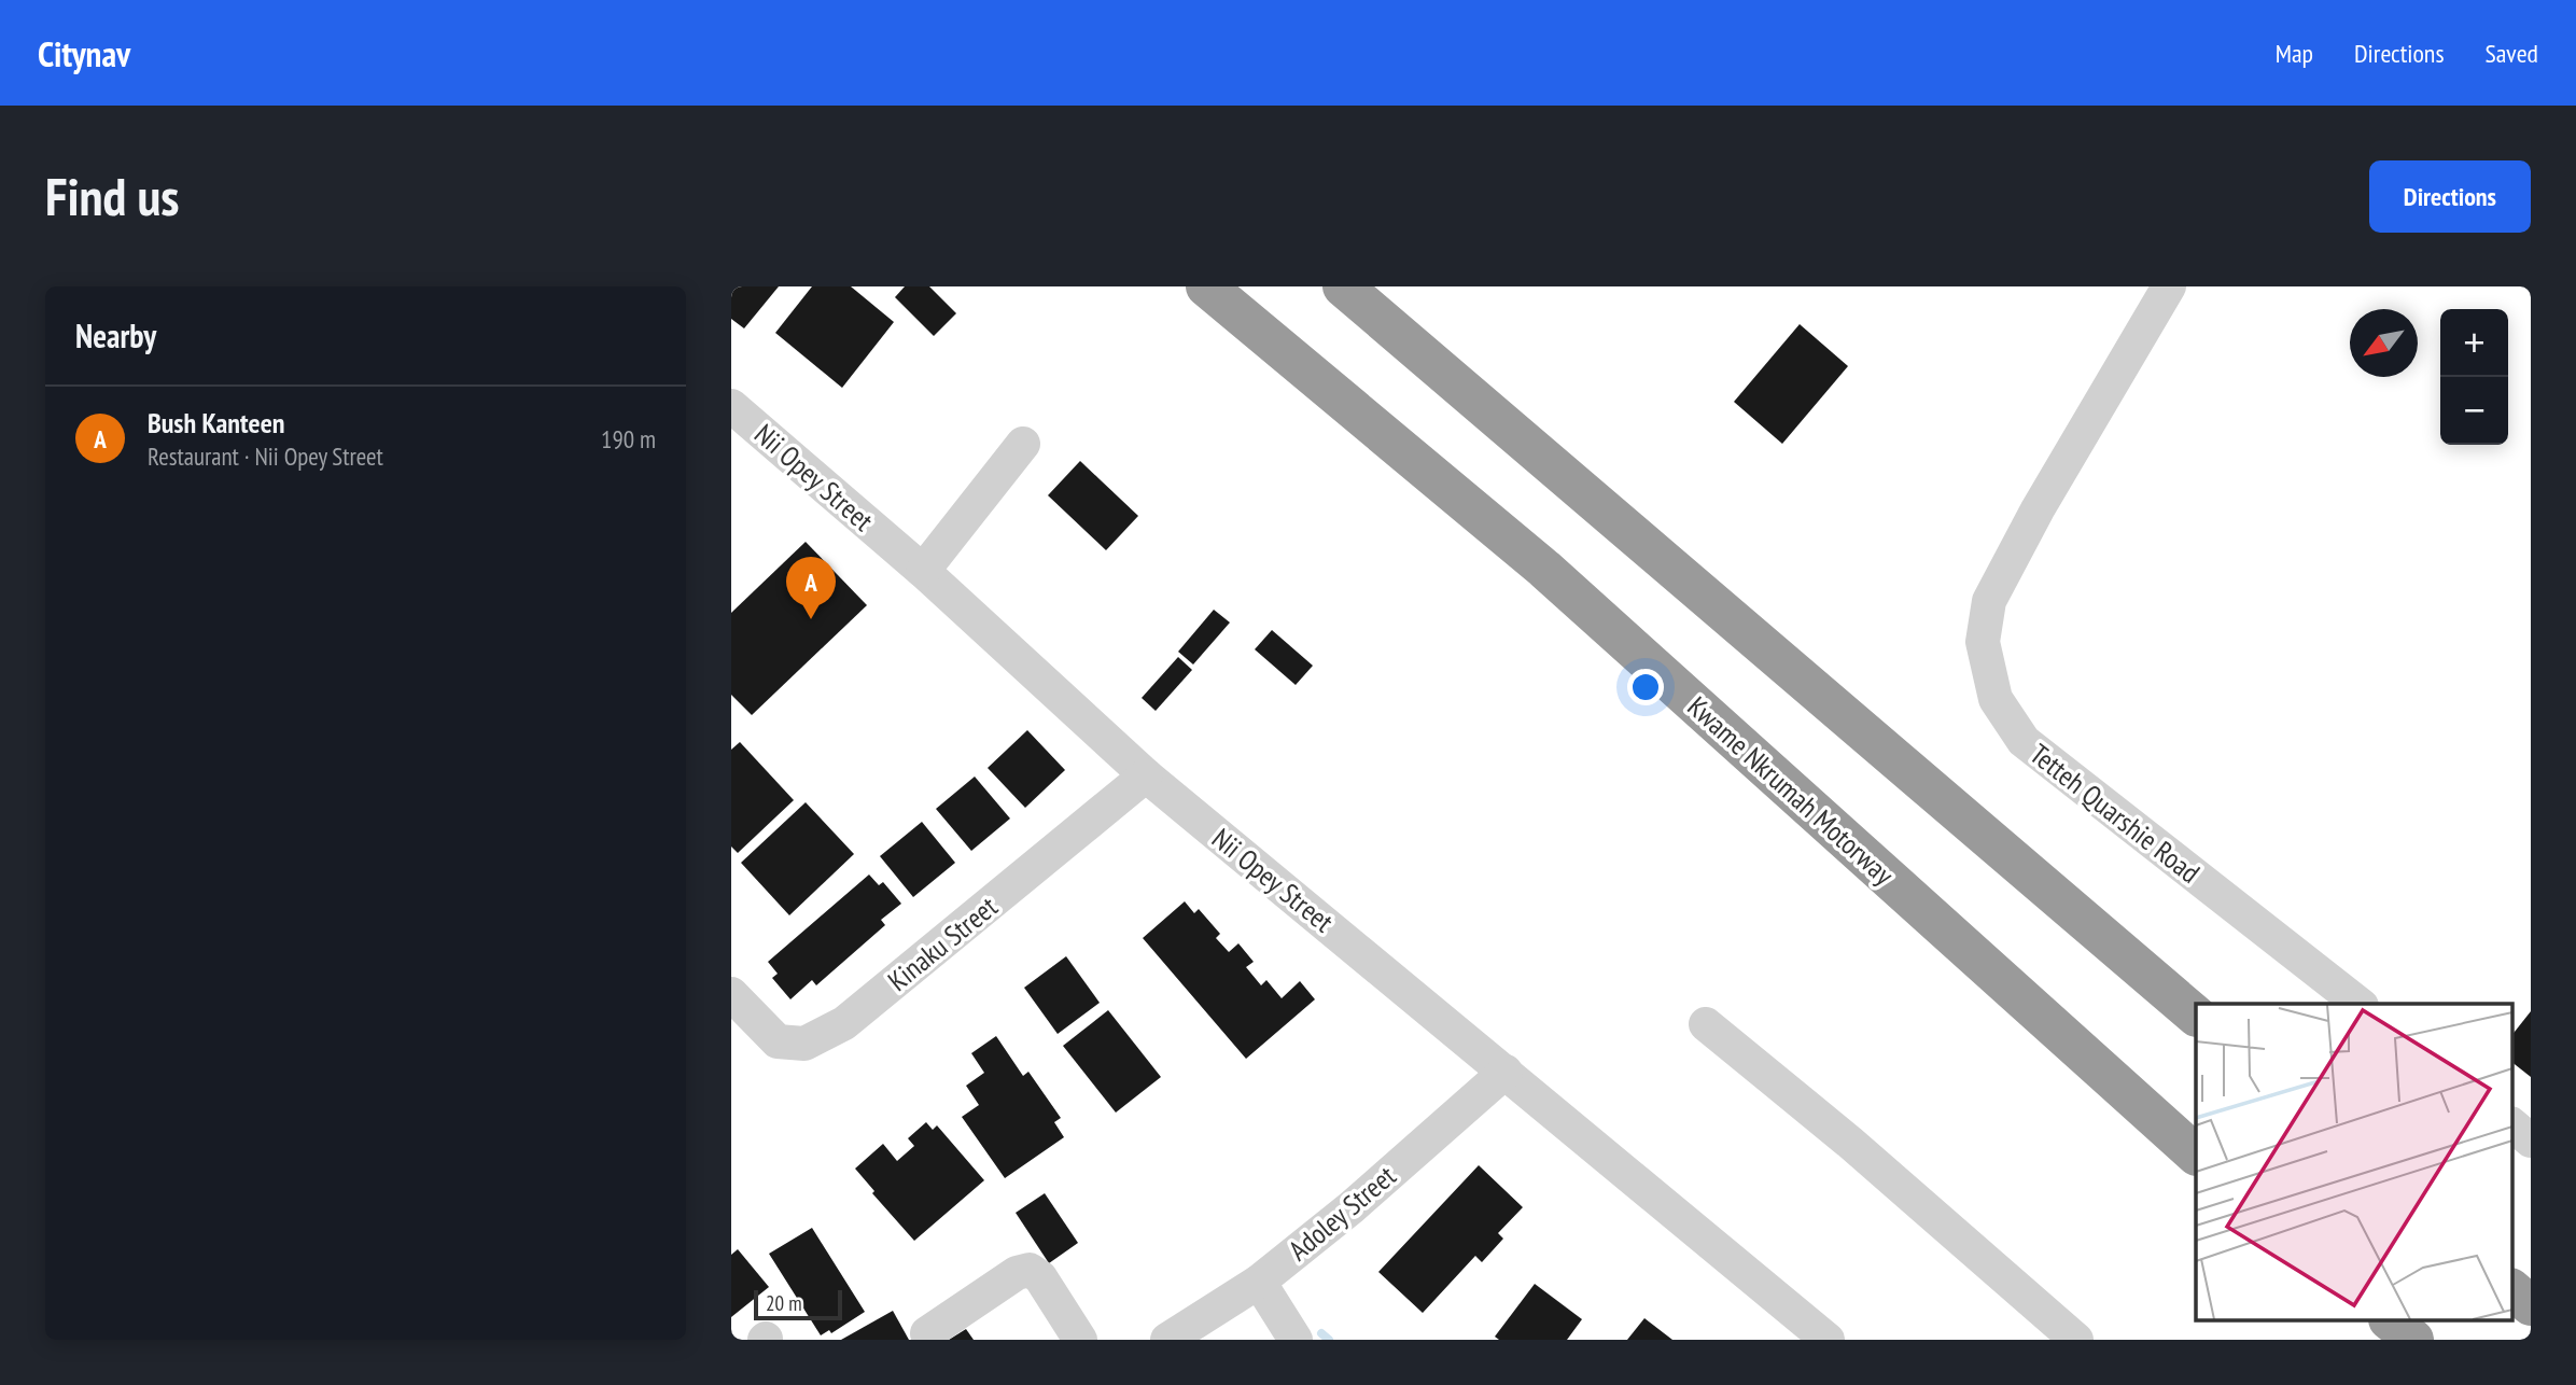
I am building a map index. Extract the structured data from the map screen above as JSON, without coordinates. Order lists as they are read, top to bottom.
{
  "streets": {
    "highway": ["Kwame Nkrumah Motorway"],
    "street": [
      "Nii Opey Street",
      "Tetteh Quarshie Road",
      "Kinaku Street",
      "Adoley Street"
    ]
  },
  "crossings": [
    ["Nii Opey Street", "Kinaku Street"],
    ["Nii Opey Street", "Adoley Street"]
  ],
  "scale_bar": "20 m",
  "north": "bottom left",
  "page": {
    "header": "Citynav",
    "nav": ["Map", "Directions", "Saved"],
    "buttons": "Directions",
    "title": "Find us",
    "heading": "Nearby",
    "map_buttons": ["+", "−"],
    "list": [
      {
        "mark": "A",
        "name": "Bush Kanteen",
        "note": "Restaurant · Nii Opey Street",
        "value": "190 m"
      }
    ],
    "pins": "A",
    "scale": "20 m"
  }
}
